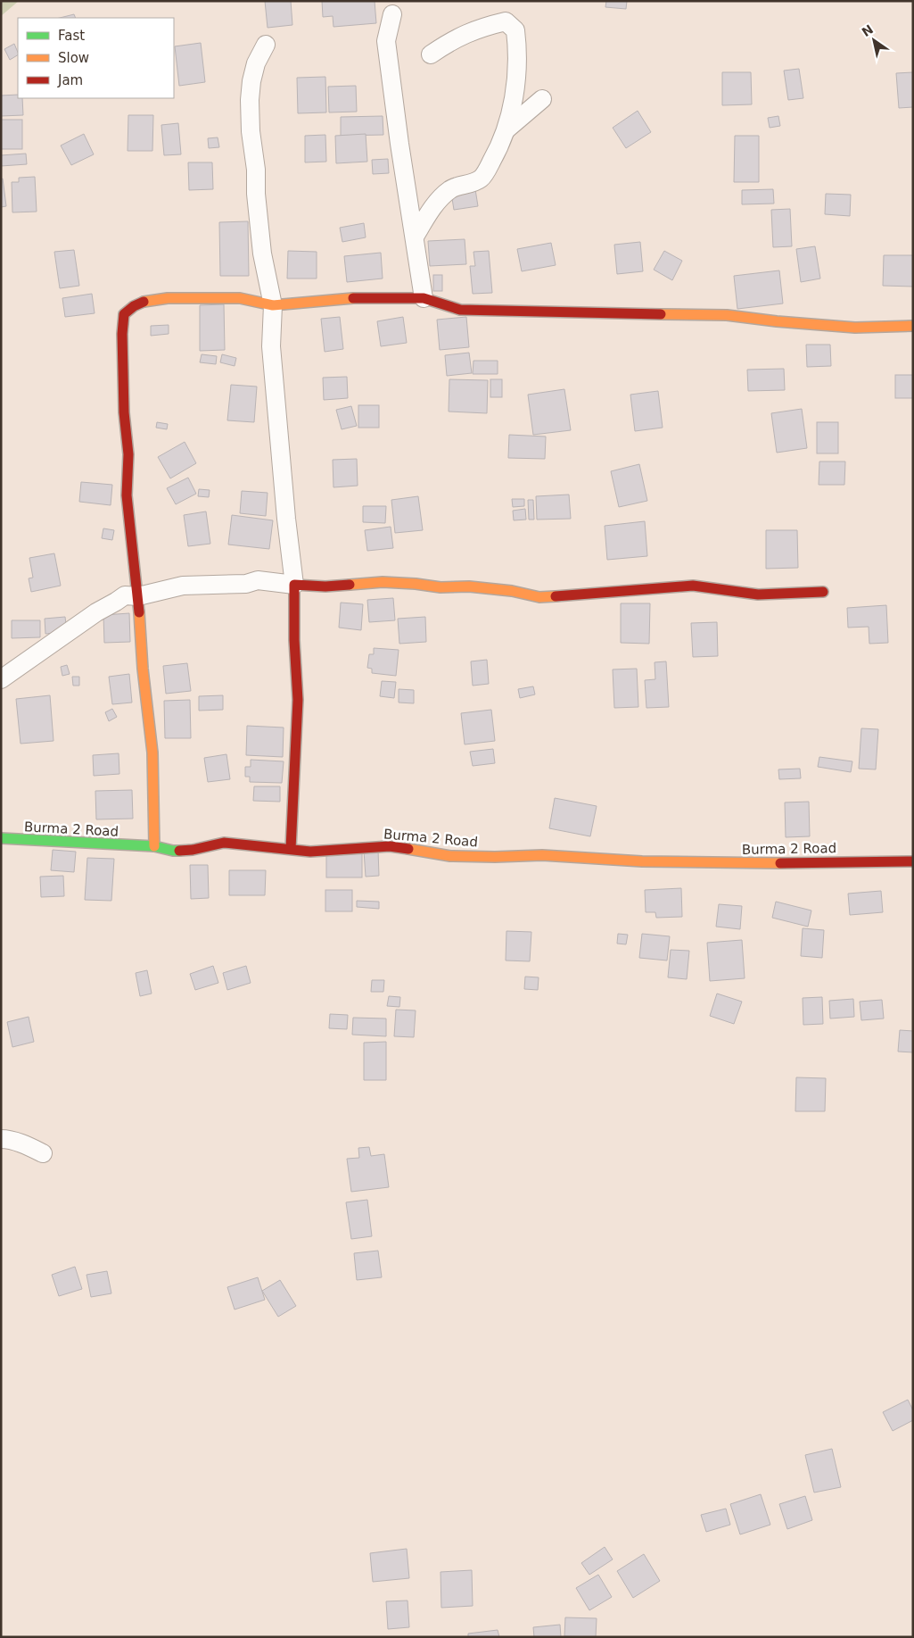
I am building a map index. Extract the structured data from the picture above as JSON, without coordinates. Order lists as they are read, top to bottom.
{
  "streets": {
    "street": ["Burma 2 Road"]
  },
  "legend": ["Fast", "Slow", "Jam"],
  "north": "top left"
}
